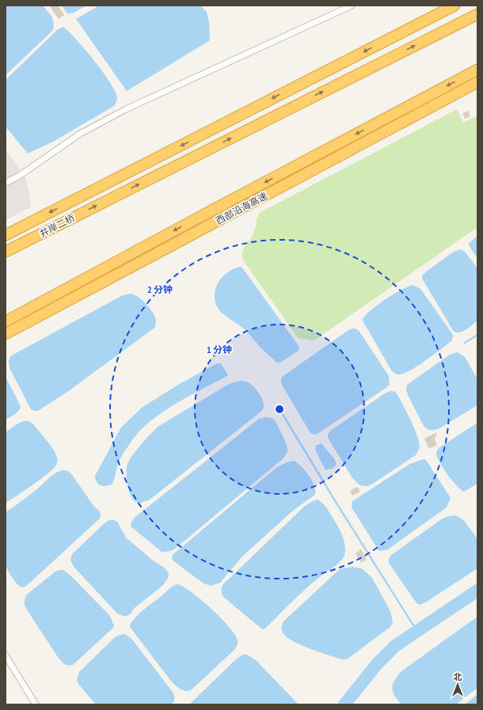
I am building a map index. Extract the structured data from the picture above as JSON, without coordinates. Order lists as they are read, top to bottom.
{
  "streets": {
    "highway": ["西部沿海高速", "井岸二桥"]
  },
  "north": "top",
  "rings": ["2 分钟", "1 分钟"]
}
